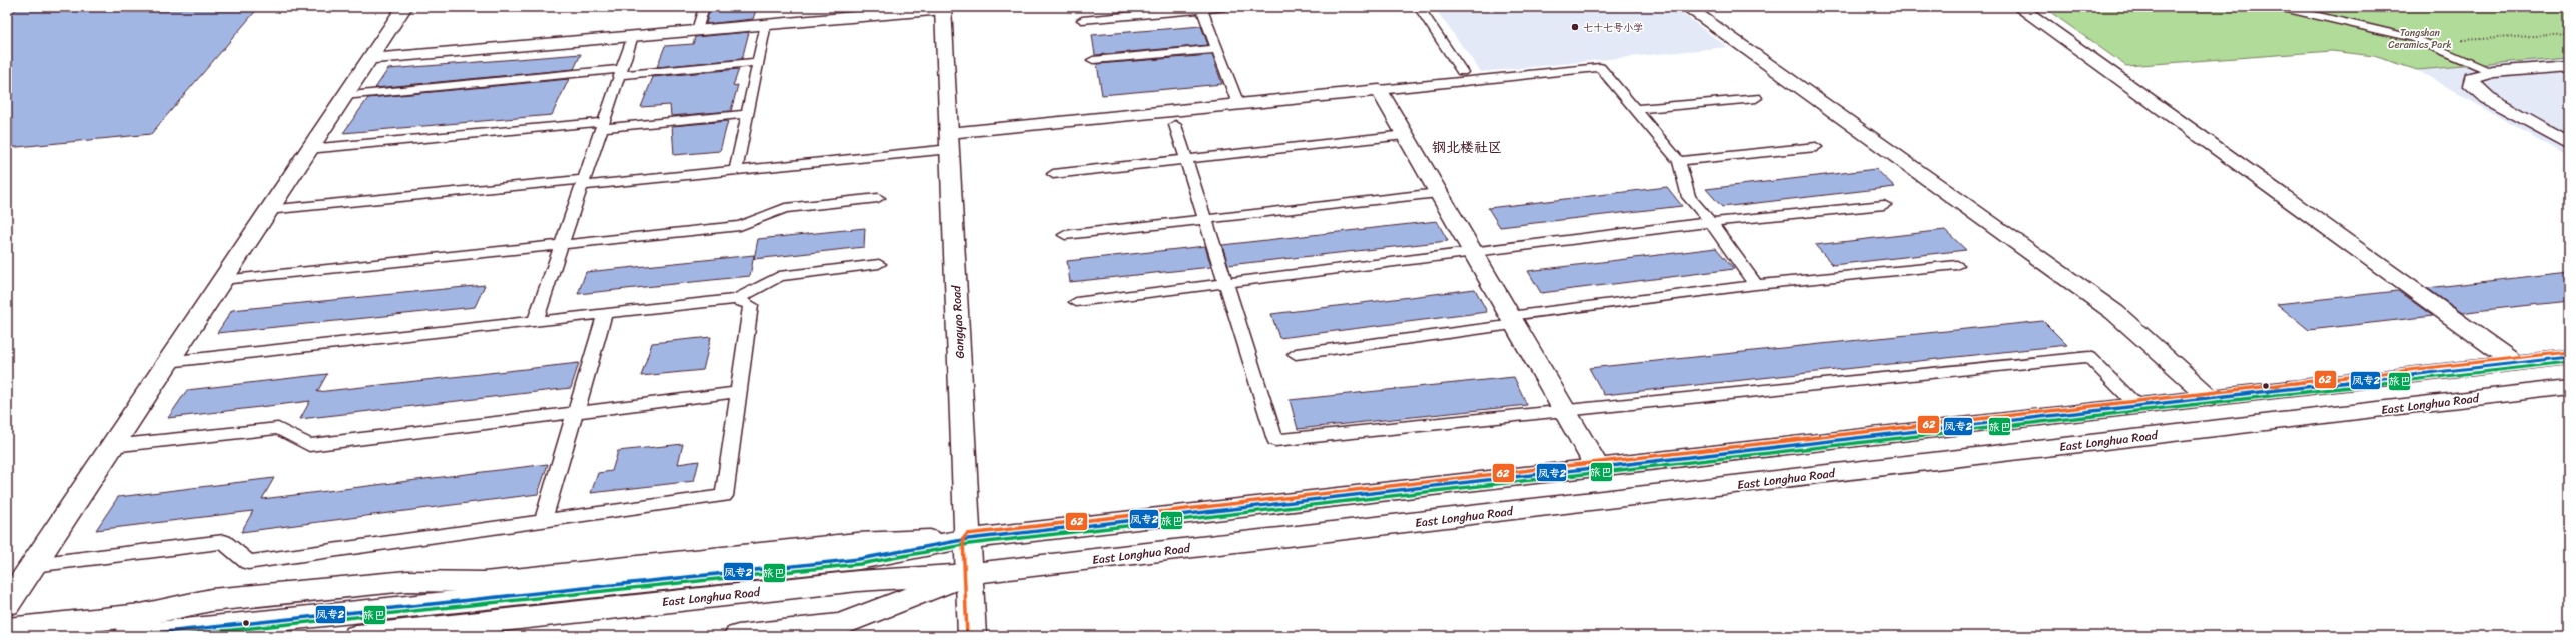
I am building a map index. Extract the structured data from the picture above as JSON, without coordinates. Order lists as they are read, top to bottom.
{
  "streets": {
    "street": ["Gangyao Road", "East Longhua Road"]
  },
  "crossings": [
    ["Gangyao Road", "East Longhua Road"]
  ],
  "districts": ["钢北楼社区"],
  "parks": ["Tangshan Ceramics Park"],
  "places": ["七十七号小学"],
  "lines": ["transit line 62", "transit line 凤专2", "transit line 旅巴"]
}
